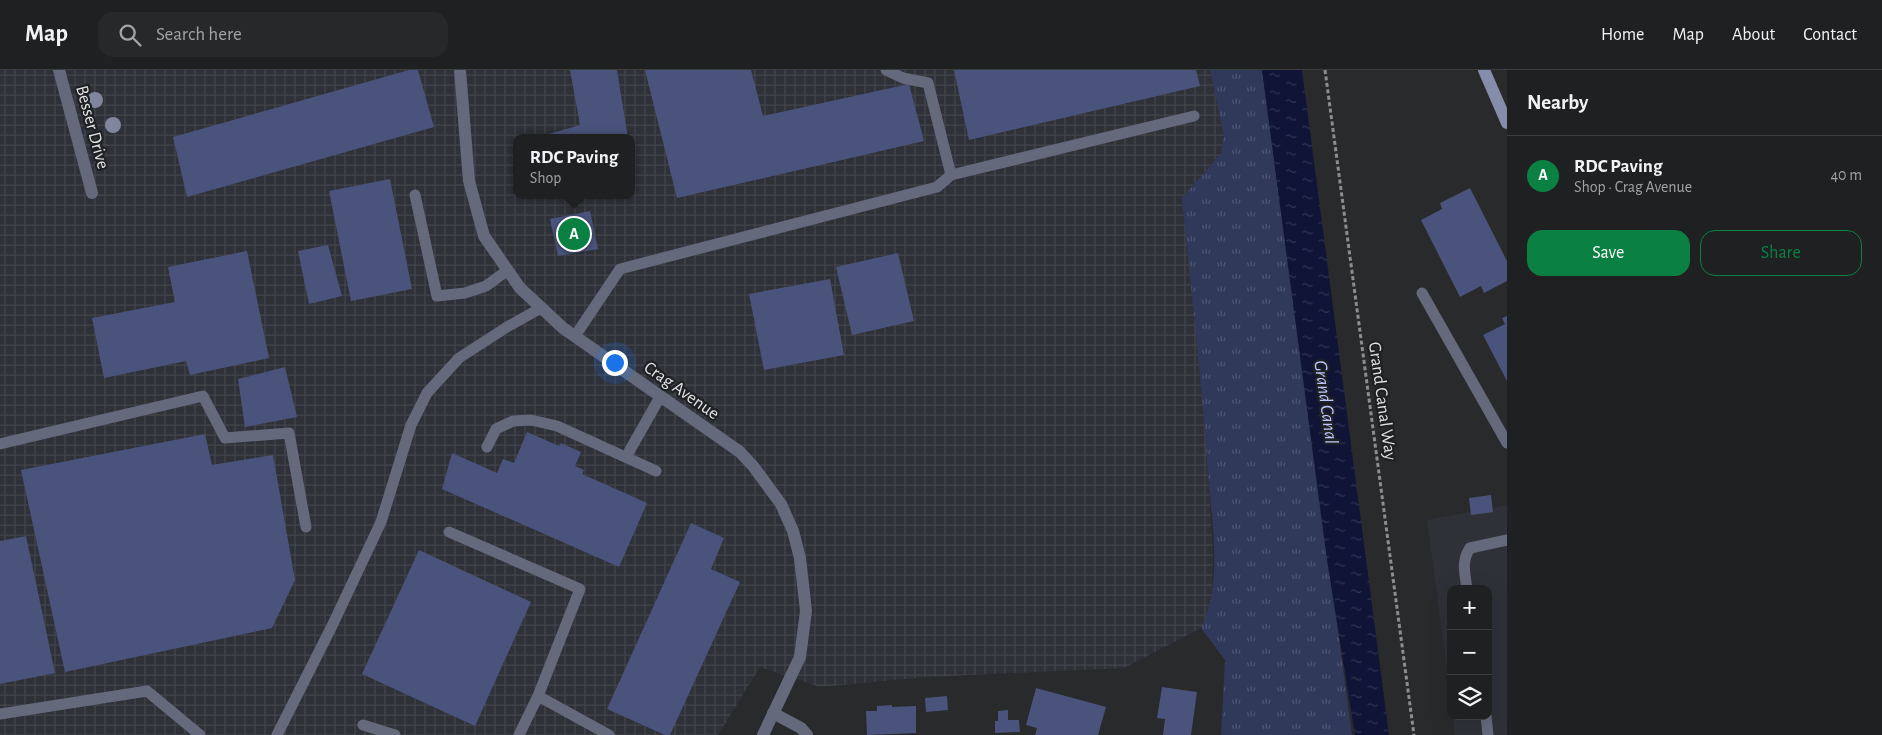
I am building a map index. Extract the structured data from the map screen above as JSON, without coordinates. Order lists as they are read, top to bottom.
{
  "streets": {
    "street": ["Besser Drive", "Crag Avenue"],
    "path": ["Grand Canal Way"]
  },
  "water": ["Grand Canal"],
  "page": {
    "header": "Map",
    "search": "Search here",
    "nav": [
      "Home",
      "Map",
      "About",
      "Contact"
    ],
    "heading": "Nearby",
    "popup": ["RDC Paving", "Shop"],
    "list": [
      {
        "mark": "A",
        "name": "RDC Paving",
        "note": "Shop · Crag Avenue",
        "value": "40 m"
      }
    ],
    "buttons": ["Save", "Share"],
    "pins": "A",
    "map_buttons": ["+", "−"]
  }
}
